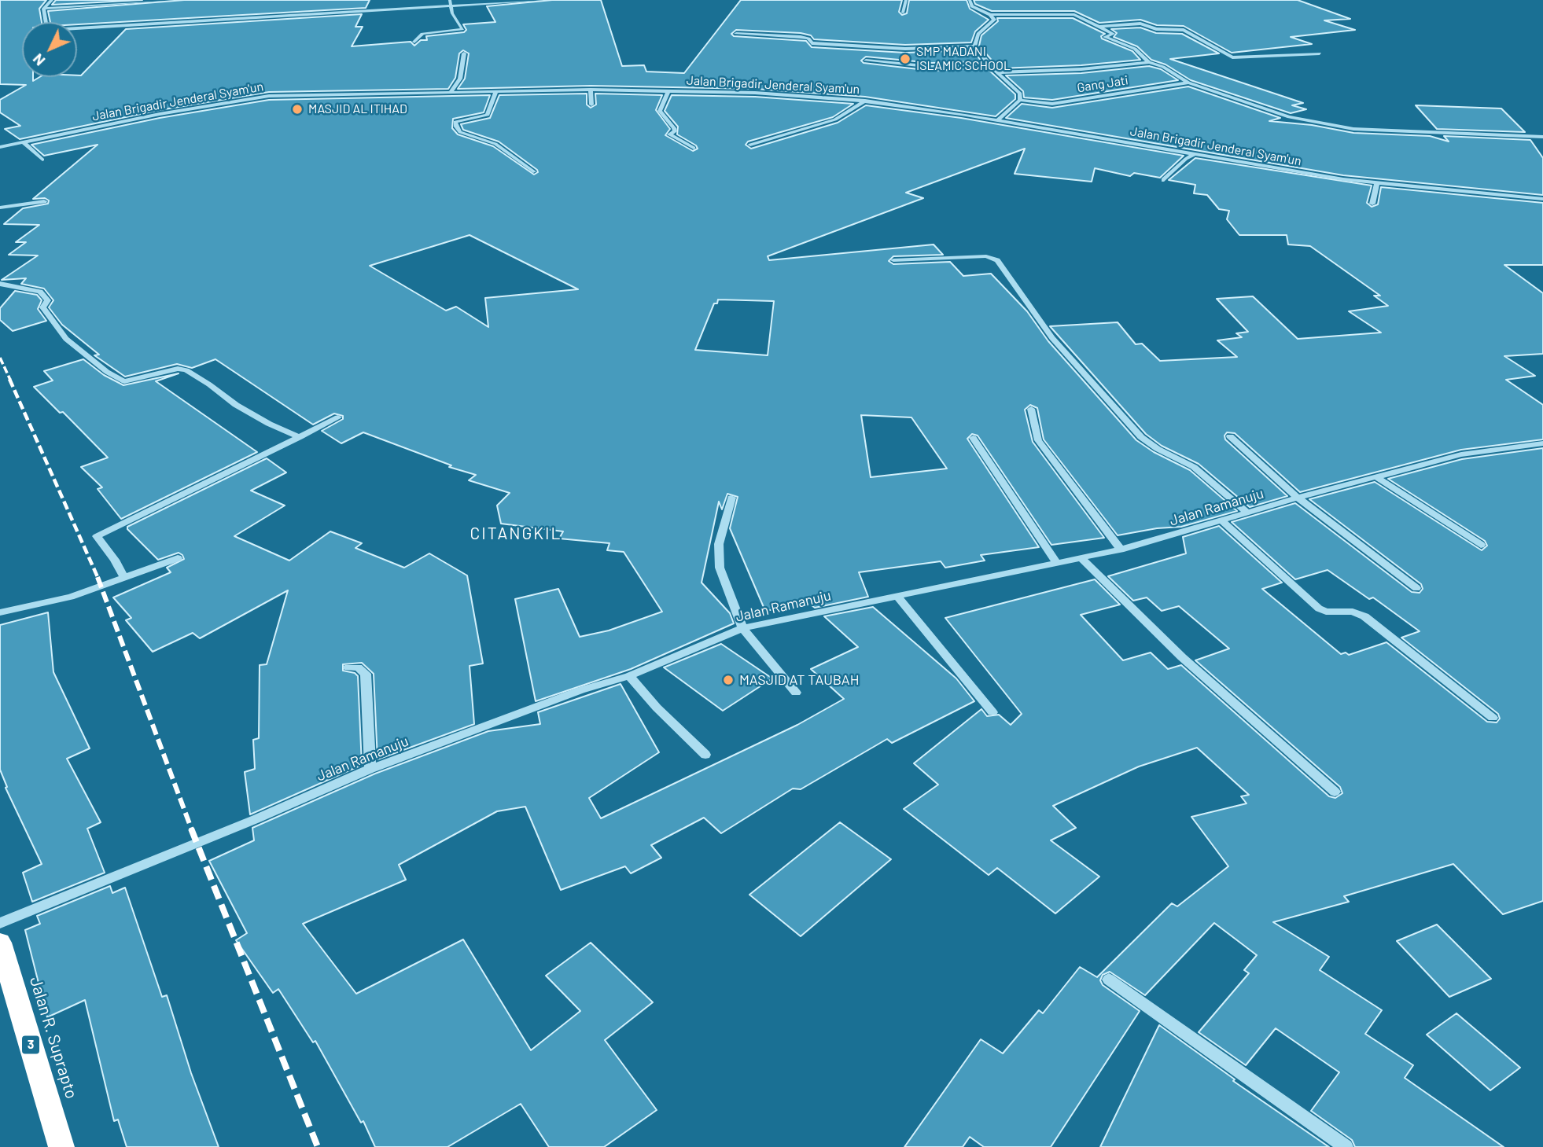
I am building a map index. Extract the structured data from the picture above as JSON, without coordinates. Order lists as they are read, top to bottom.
{
  "streets": {
    "highway": ["Jalan R. Suprapto", "3"],
    "street": ["Gang Jati", "Jalan Brigadir Jenderal Syam'un", "Jalan Ramanuju"]
  },
  "districts": ["CITANGKIL"],
  "places": ["SMP MADANI ISLAMIC SCHOOL", "MASJID AL ITIHAD", "MASJID AT TAUBAH"],
  "north": "bottom left"
}
